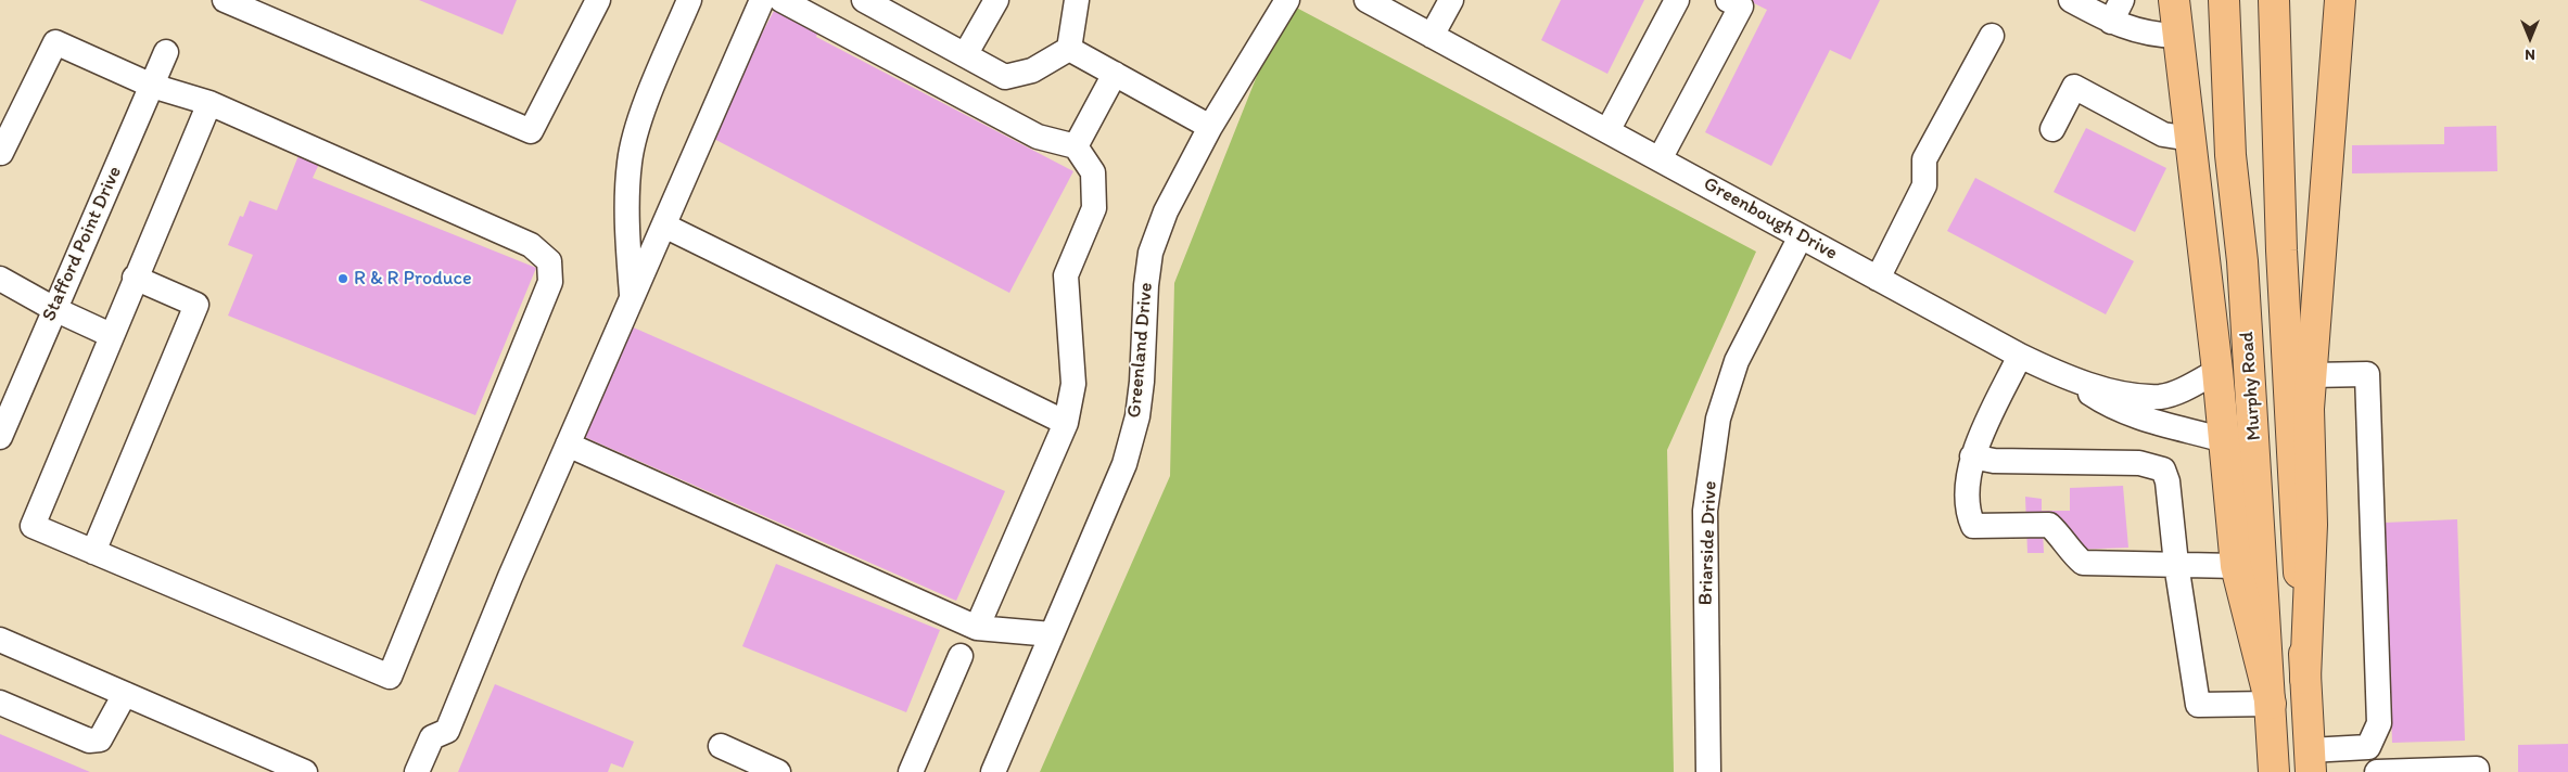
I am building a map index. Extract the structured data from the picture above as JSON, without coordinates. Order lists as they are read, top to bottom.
{
  "streets": {
    "main road": ["Murphy Road"],
    "street": [
      "Greenbough Drive",
      "Stafford Point Drive",
      "Greenland Drive",
      "Briarside Drive"
    ]
  },
  "crossings": [
    ["Greenbough Drive", "Briarside Drive"]
  ],
  "places": ["R & R Produce"],
  "north": "bottom"
}
